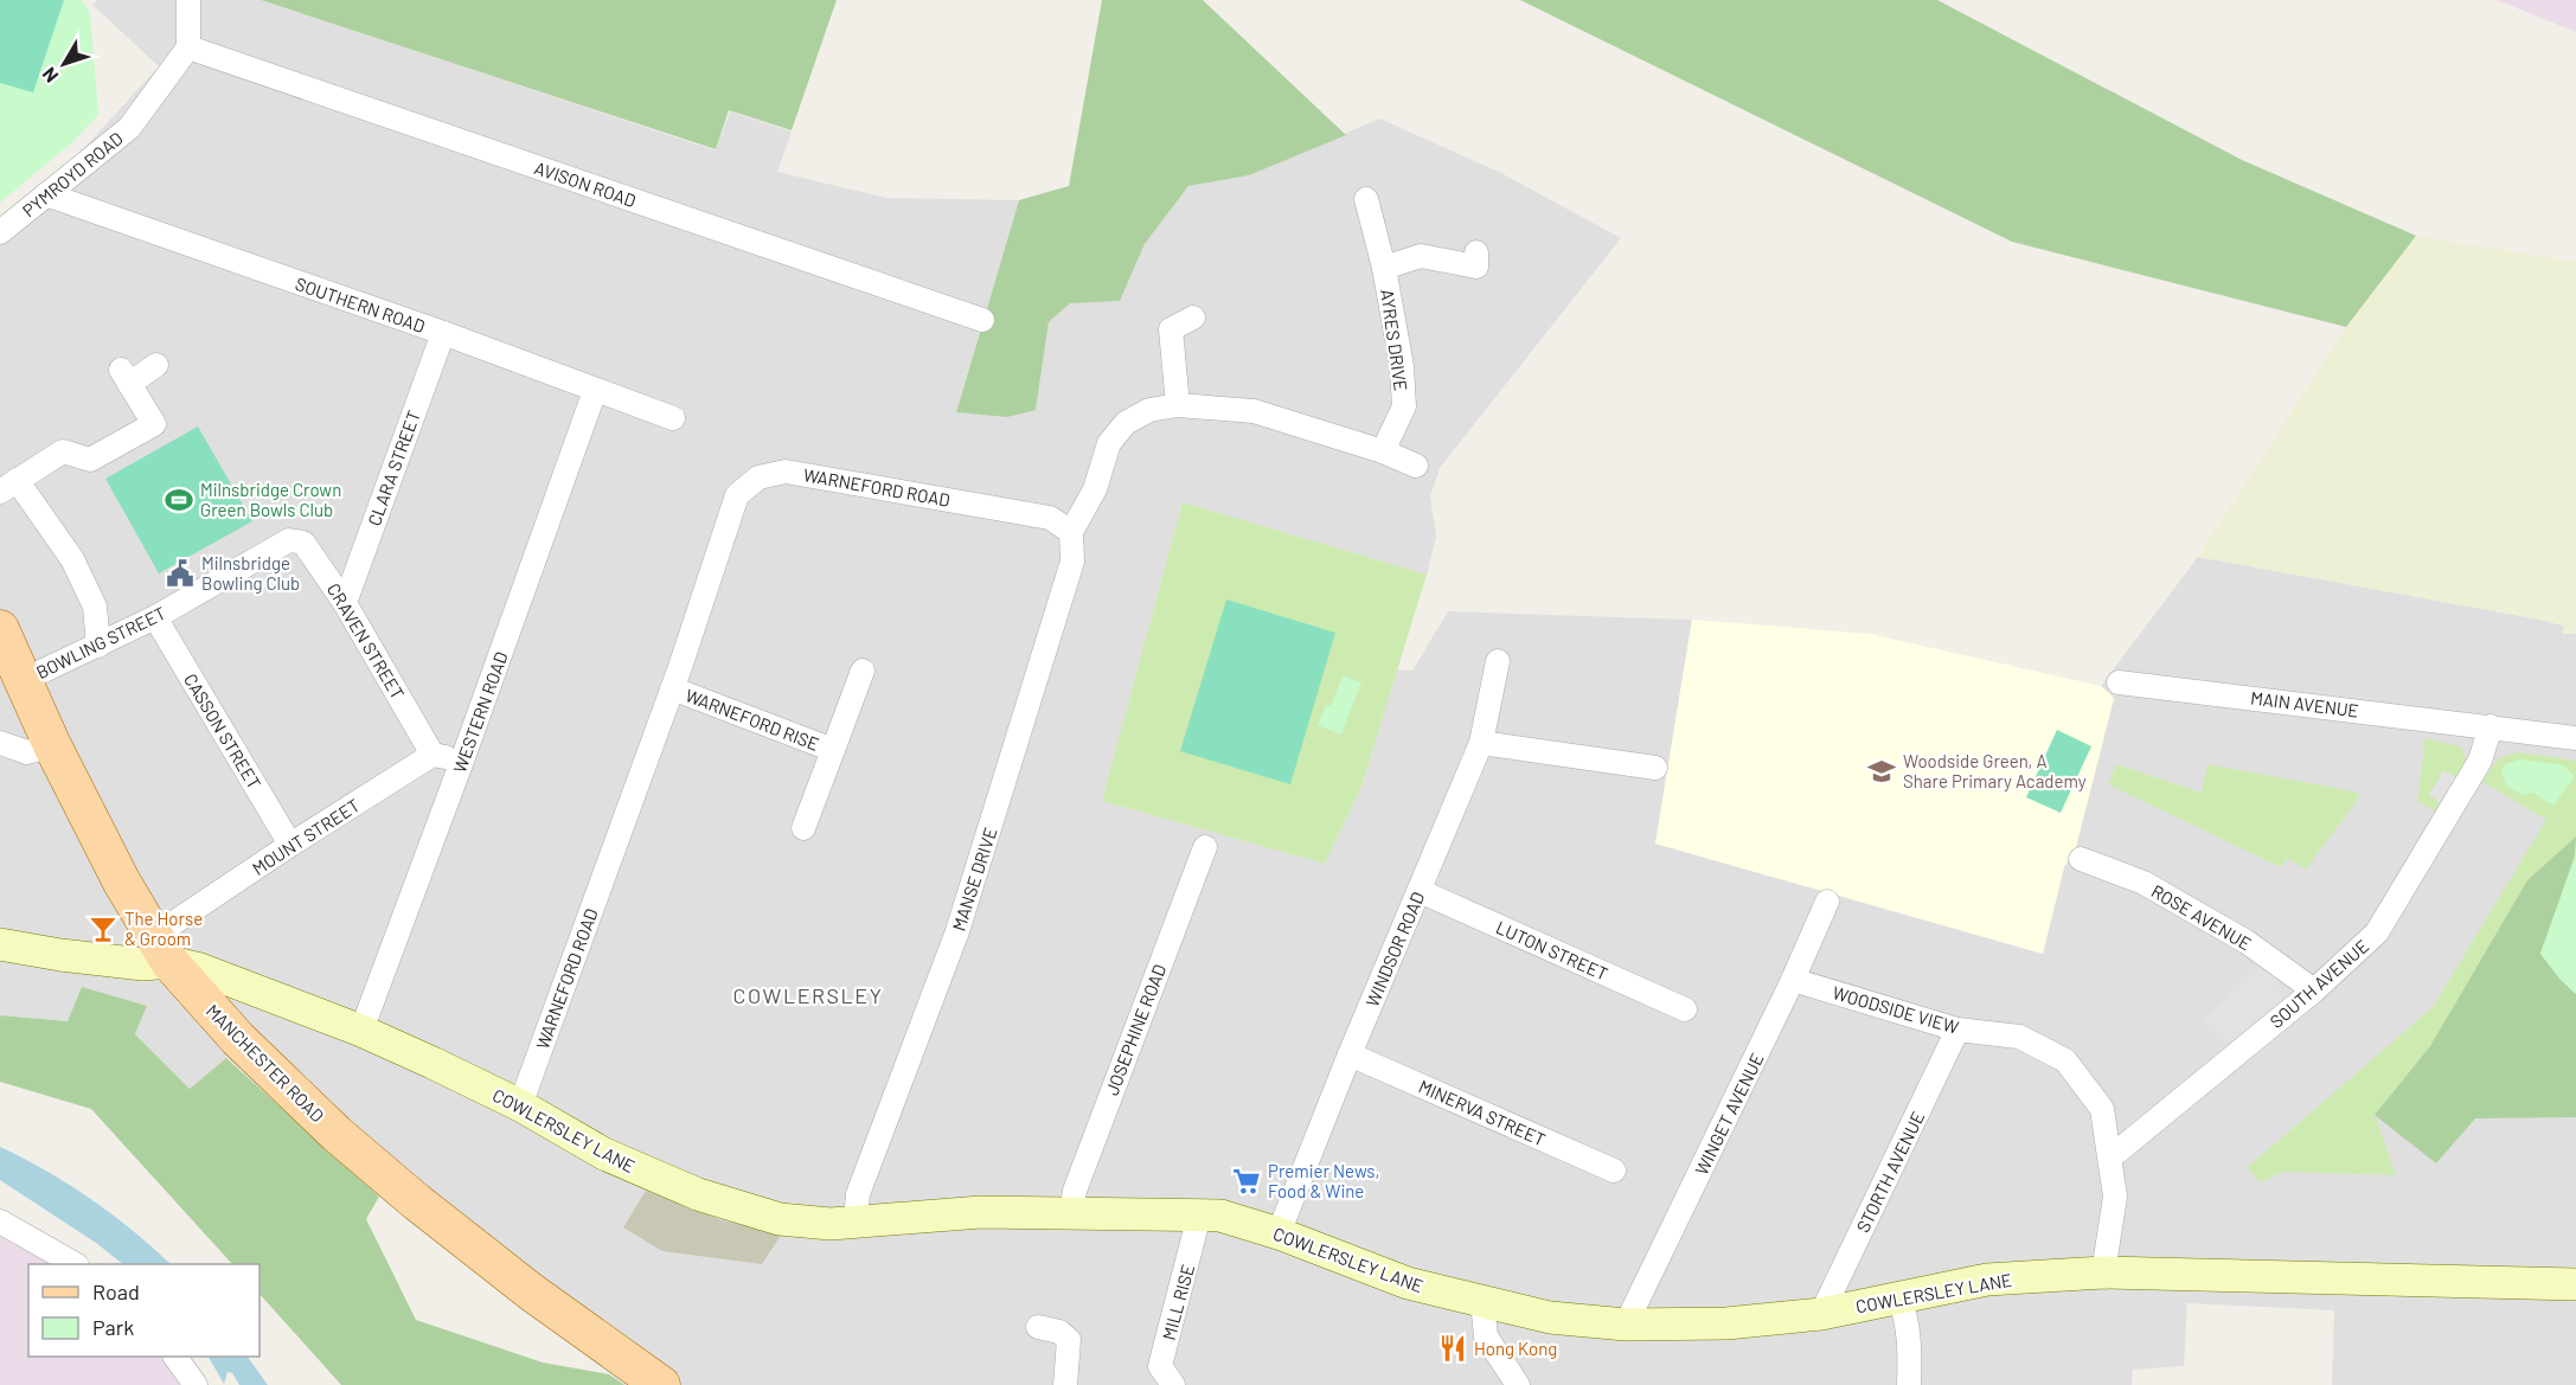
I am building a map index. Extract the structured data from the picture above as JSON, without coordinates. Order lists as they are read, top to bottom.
{
  "streets": {
    "main road": ["MANCHESTER ROAD"],
    "street": [
      "PYMROYD ROAD",
      "AVISON ROAD",
      "SOUTHERN ROAD",
      "AYRES DRIVE",
      "CLARA STREET",
      "WARNEFORD ROAD",
      "CRAVEN STREET",
      "BOWLING STREET",
      "MAIN AVENUE",
      "WESTERN ROAD",
      "WARNEFORD RISE",
      "CASSON STREET",
      "MOUNT STREET",
      "MANSE DRIVE",
      "ROSE AVENUE",
      "WINDSOR ROAD",
      "LUTON STREET",
      "SOUTH AVENUE",
      "WOODSIDE VIEW",
      "JOSEPHINE ROAD",
      "MINERVA STREET",
      "WINGET AVENUE",
      "COWLERSLEY LANE",
      "STORTH AVENUE",
      "MILL RISE"
    ]
  },
  "crossings": [
    ["PYMROYD ROAD", "AVISON ROAD"],
    ["PYMROYD ROAD", "SOUTHERN ROAD"],
    ["SOUTHERN ROAD", "CLARA STREET"],
    ["SOUTHERN ROAD", "WESTERN ROAD"],
    ["CLARA STREET", "CRAVEN STREET"],
    ["WARNEFORD ROAD", "WARNEFORD RISE"],
    ["WARNEFORD ROAD", "MANSE DRIVE"],
    ["WARNEFORD ROAD", "COWLERSLEY LANE"],
    ["CRAVEN STREET", "BOWLING STREET"],
    ["CRAVEN STREET", "MOUNT STREET"],
    ["BOWLING STREET", "CASSON STREET"],
    ["BOWLING STREET", "MANCHESTER ROAD"],
    ["MAIN AVENUE", "SOUTH AVENUE"],
    ["WESTERN ROAD", "COWLERSLEY LANE"],
    ["CASSON STREET", "MOUNT STREET"],
    ["MOUNT STREET", "MANCHESTER ROAD"],
    ["MOUNT STREET", "COWLERSLEY LANE"],
    ["MANSE DRIVE", "COWLERSLEY LANE"],
    ["ROSE AVENUE", "SOUTH AVENUE"],
    ["WINDSOR ROAD", "LUTON STREET"],
    ["WINDSOR ROAD", "MINERVA STREET"],
    ["WINDSOR ROAD", "COWLERSLEY LANE"],
    ["SOUTH AVENUE", "WOODSIDE VIEW"],
    ["WOODSIDE VIEW", "WINGET AVENUE"],
    ["WOODSIDE VIEW", "COWLERSLEY LANE"],
    ["WOODSIDE VIEW", "STORTH AVENUE"],
    ["JOSEPHINE ROAD", "COWLERSLEY LANE"],
    ["MANCHESTER ROAD", "COWLERSLEY LANE"],
    ["WINGET AVENUE", "COWLERSLEY LANE"],
    ["COWLERSLEY LANE", "STORTH AVENUE"],
    ["COWLERSLEY LANE", "MILL RISE"]
  ],
  "districts": ["COWLERSLEY"],
  "places": {
    "sports": ["Milnsbridge Crown Green Bowls Club"],
    "public building": ["Milnsbridge Bowling Club"],
    "school or university": ["Woodside Green, A Share Primary Academy"],
    "bar": ["The Horse & Groom"],
    "supermarket": ["Premier News, Food & Wine"],
    "restaurant": ["Hong Kong"]
  },
  "legend": ["Road", "Park"],
  "north": "bottom left"
}
